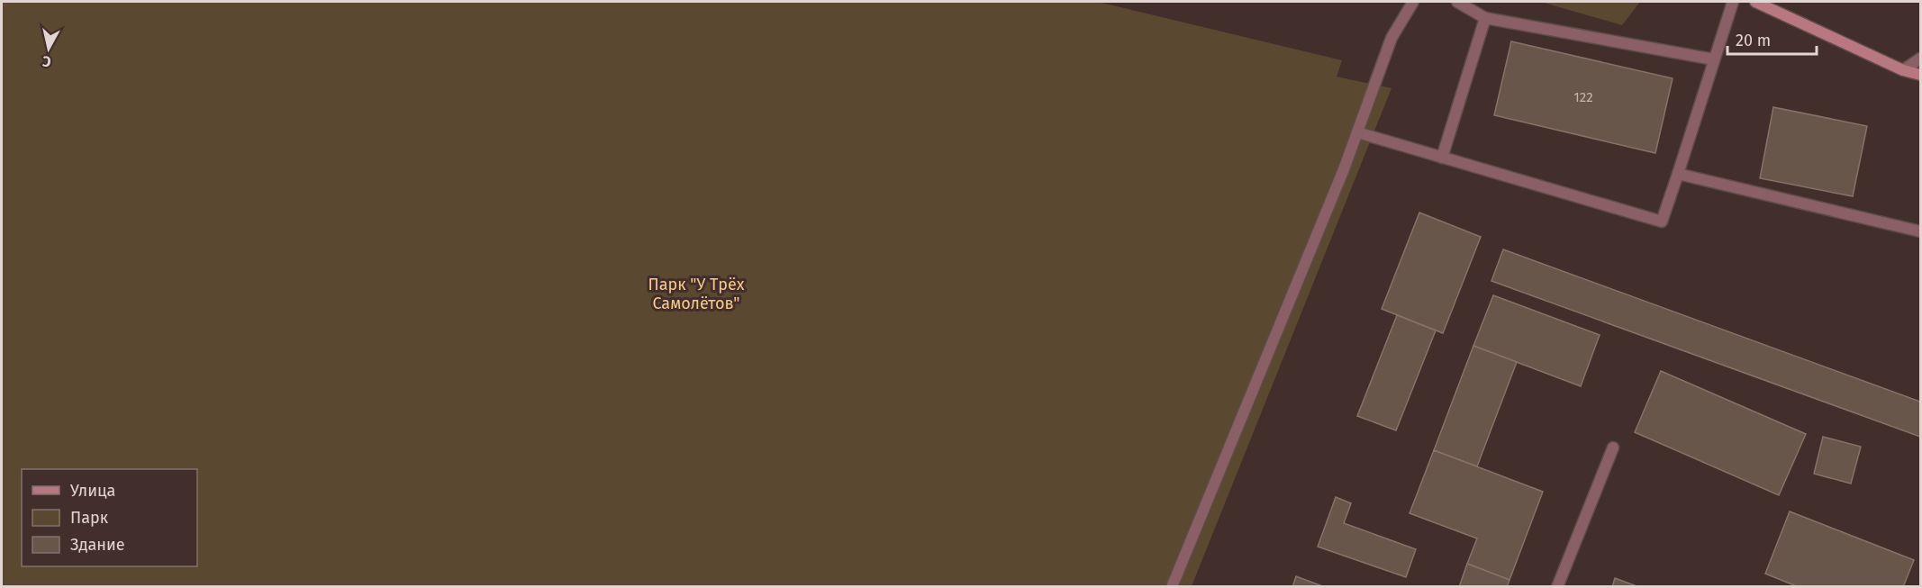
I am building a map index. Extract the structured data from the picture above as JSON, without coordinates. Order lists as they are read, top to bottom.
{
  "parks": ["Парк \"У Трёх Самолётов\""],
  "house_numbers": ["122"],
  "legend": ["Улица", "Парк", "Здание"],
  "scale_bar": "20 m",
  "north": "bottom"
}
